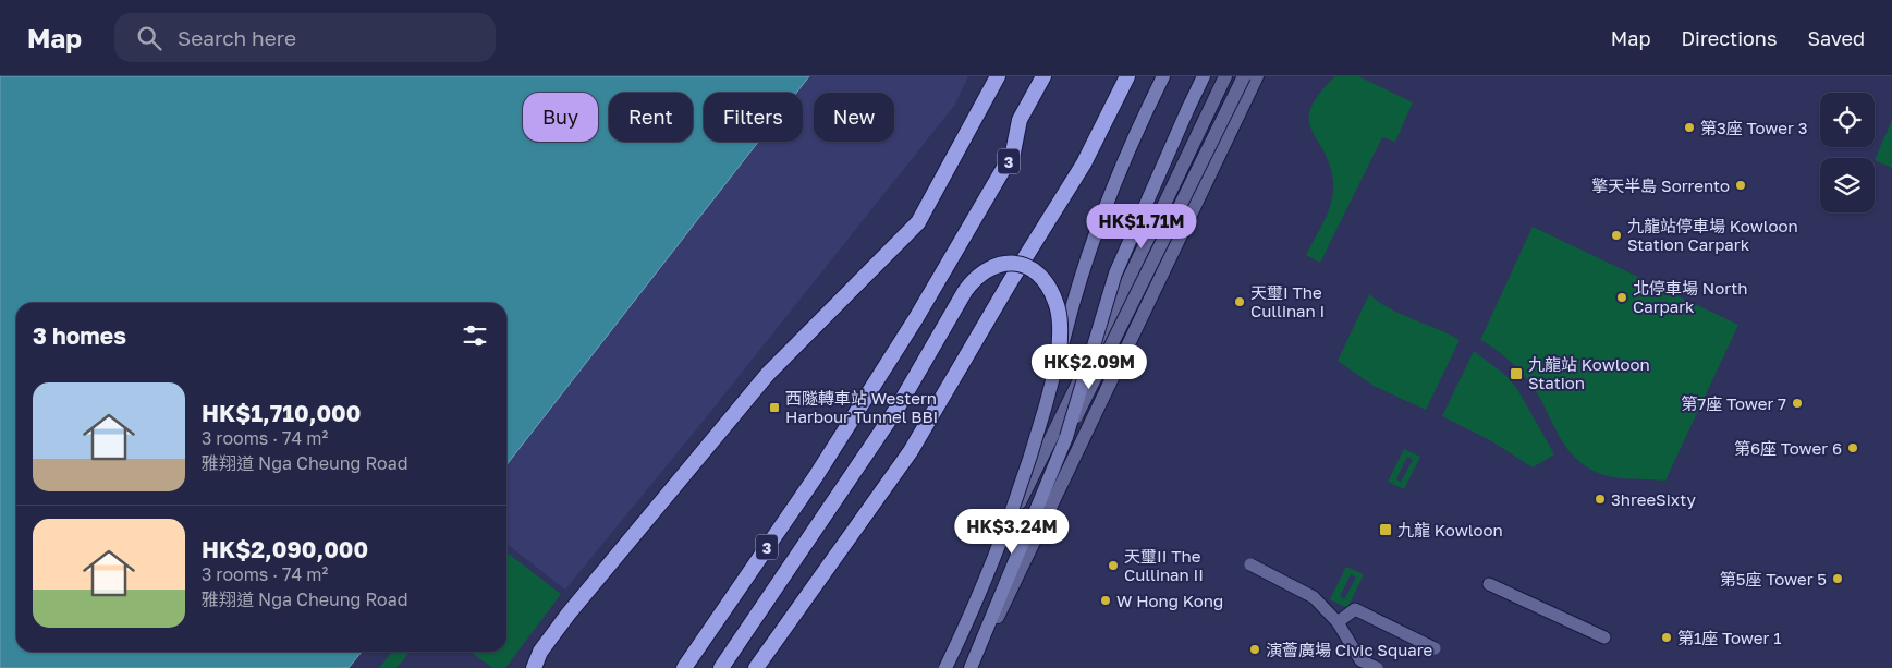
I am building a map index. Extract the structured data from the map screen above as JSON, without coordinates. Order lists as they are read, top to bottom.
{
  "streets": {
    "highway": ["3"]
  },
  "places": {
    "other": [
      "第3座 Tower 3",
      "擎天半島 Sorrento",
      "九龍站停車場 Kowloon Station Carpark",
      "北停車場 North Carpark",
      "天璽I The Cullinan I",
      "第7座 Tower 7",
      "第6座 Tower 6",
      "3hreeSixty",
      "天璽II The Cullinan II",
      "第5座 Tower 5",
      "W Hong Kong",
      "第1座 Tower 1",
      "演薈廣場 Civic Square"
    ],
    "transit": ["九龍站 Kowloon Station", "西隧轉車站 Western Harbour Tunnel BBI", "九龍 Kowloon"]
  },
  "page": {
    "header": "Map",
    "search": "Search here",
    "nav": ["Map", "Directions", "Saved"],
    "chip": [
      "Buy",
      "Rent",
      "Filters",
      "New"
    ],
    "price": ["HK$1.71M", "HK$2.09M", "HK$3.24M"],
    "heading": "3 homes",
    "list": [
      {
        "name": "HK$1,710,000",
        "note": "3 rooms · 74 m² · 雅翔道 Nga Cheung Road"
      },
      {
        "name": "HK$2,090,000",
        "note": "3 rooms · 74 m² · 雅翔道 Nga Cheung Road"
      }
    ]
  }
}
